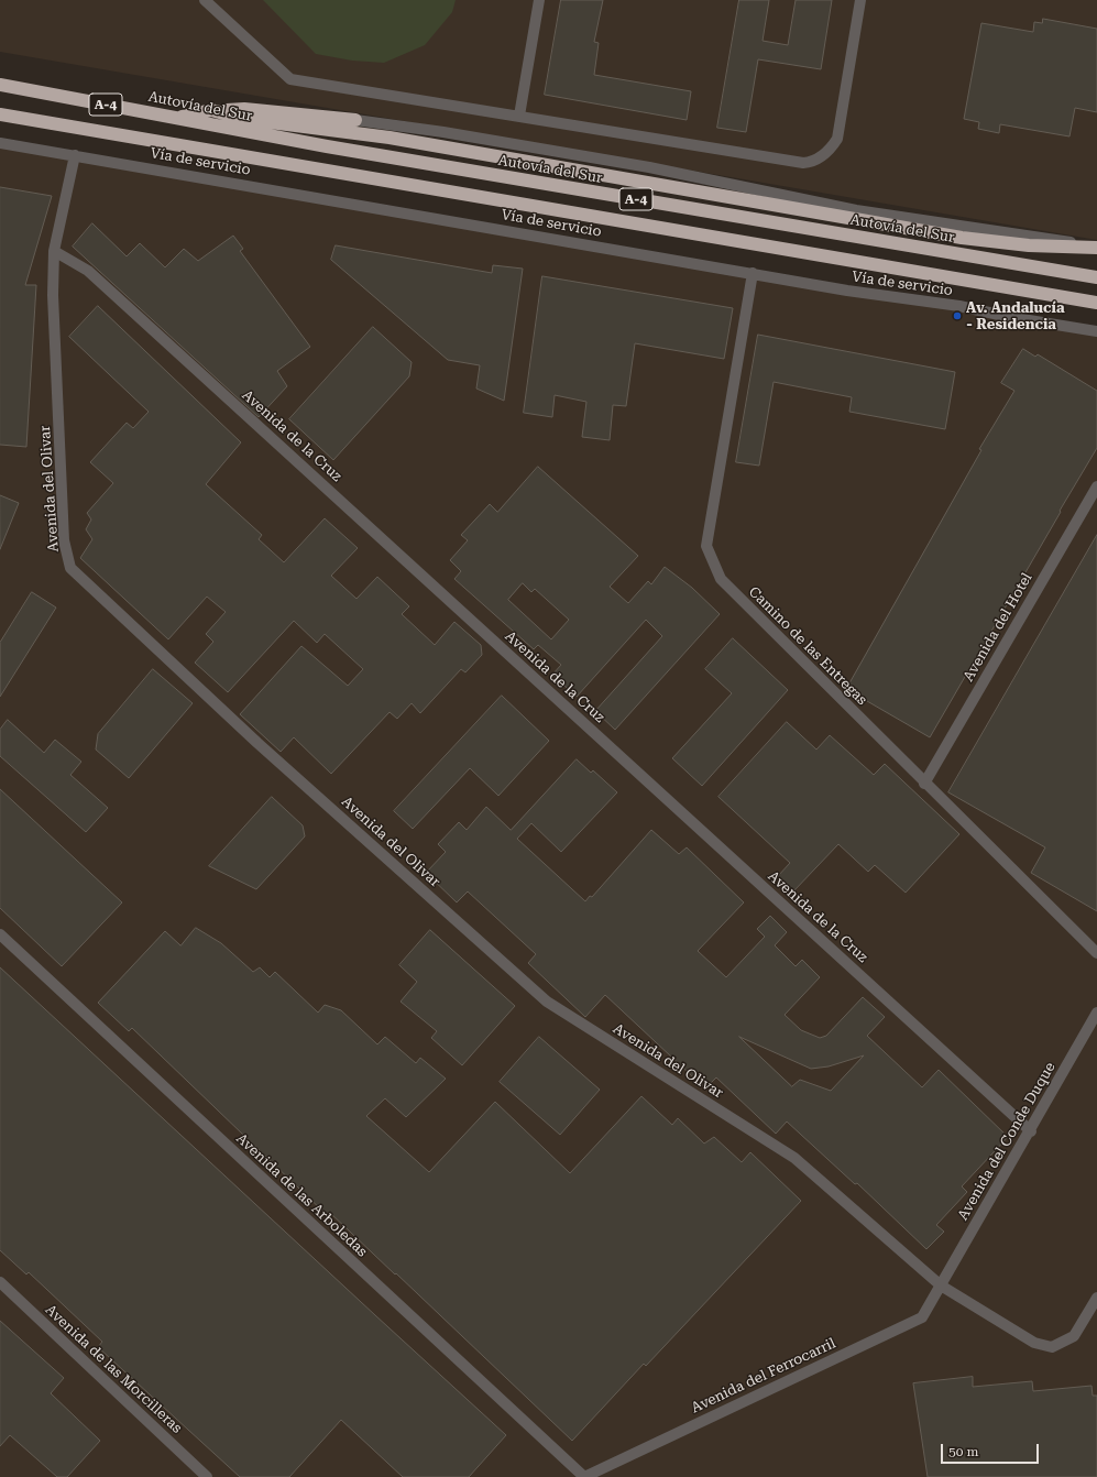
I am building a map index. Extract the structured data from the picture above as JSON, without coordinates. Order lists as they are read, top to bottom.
{
  "streets": {
    "highway": ["A-4", "Autovía del Sur"],
    "street": [
      "Vía de servicio",
      "Avenida de la Cruz",
      "Avenida del Olivar",
      "Avenida del Hotel",
      "Camino de las Entregas",
      "Avenida del Conde Duque",
      "Avenida de las Arboledas",
      "Avenida de las Morcilleras",
      "Avenida del Ferrocarril"
    ]
  },
  "crossings": [
    ["Vía de servicio", "Avenida del Olivar"],
    ["Vía de servicio", "Camino de las Entregas"],
    ["Avenida de la Cruz", "Avenida del Olivar"],
    ["Avenida de la Cruz", "Avenida del Conde Duque"],
    ["Avenida del Olivar", "Avenida del Conde Duque"],
    ["Avenida del Olivar", "Avenida del Ferrocarril"],
    ["Avenida del Hotel", "Camino de las Entregas"],
    ["Avenida del Conde Duque", "Avenida del Ferrocarril"],
    ["Avenida de las Arboledas", "Avenida del Ferrocarril"]
  ],
  "places": ["Av. Andalucía - Residencia"],
  "scale_bar": "50 m"
}
